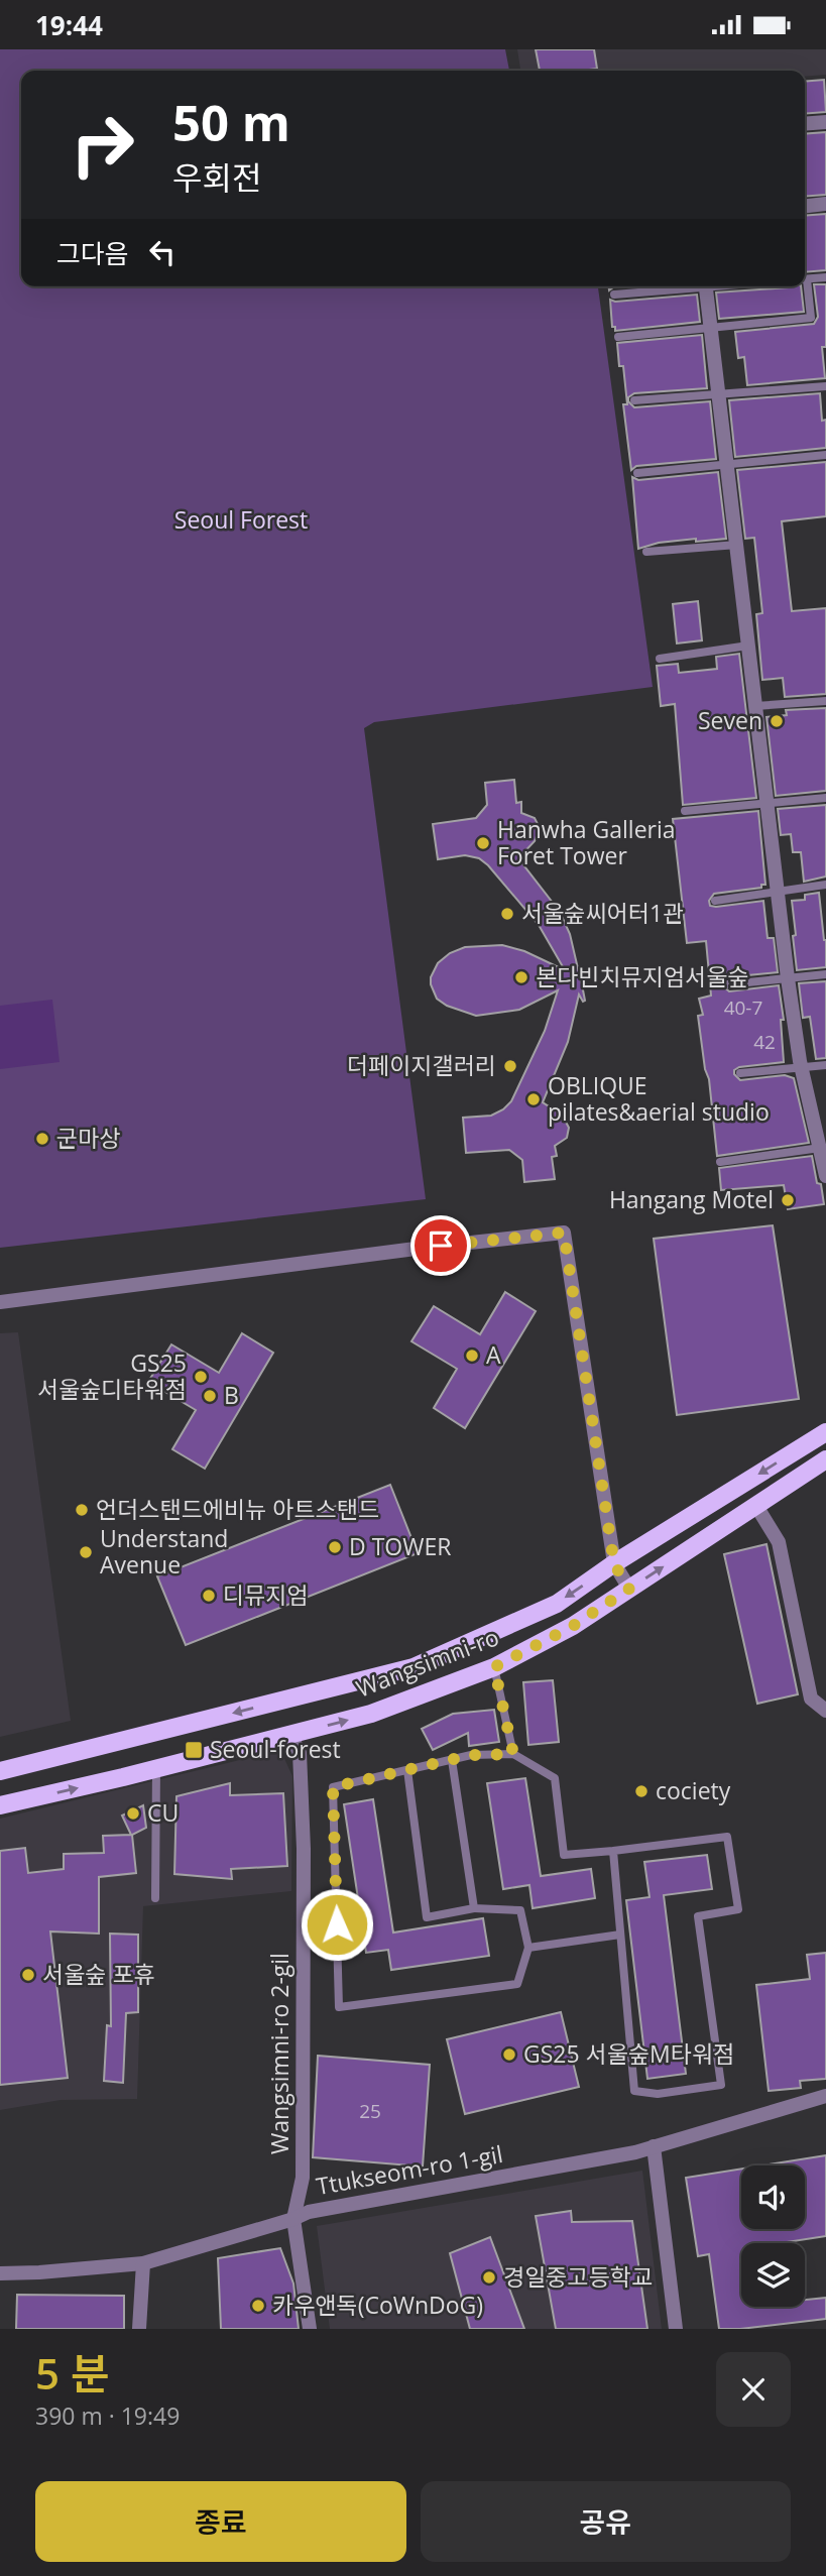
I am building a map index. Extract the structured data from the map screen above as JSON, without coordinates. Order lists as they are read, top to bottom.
{
  "streets": {
    "main road": ["Wangsimni-ro"],
    "street": ["Wangsimni-ro 2-gil", "Ttukseom-ro 1-gil"]
  },
  "crossings": [
    ["Wangsimni-ro", "Wangsimni-ro 2-gil"],
    ["Wangsimni-ro 2-gil", "Ttukseom-ro 1-gil"]
  ],
  "parks": ["Seoul Forest"],
  "places": {
    "other": [
      "Seven",
      "Hanwha Galleria Foret Tower",
      "서울숲씨어터1관",
      "본다빈치뮤지엄서울숲",
      "더페이지갤러리",
      "OBLIQUE pilates&aerial studio",
      "군마상",
      "Hangang Motel",
      "A",
      "GS25 서울숲디타워점",
      "B",
      "언더스탠드에비뉴 아트스탠드",
      "D TOWER",
      "Understand Avenue",
      "디뮤지엄",
      "cociety",
      "CU",
      "서울숲 포휴",
      "GS25 서울숲M타워점",
      "경일중고등학교",
      "카우앤독(CoWnDoG)"
    ],
    "transit": ["Seoul-forest"]
  },
  "house_numbers": ["40-7", "42", "25"],
  "page": {
    "status": "19:44",
    "turn": ["50 m", "우회전"],
    "then": "그다음",
    "heading": ["5 분", "390 m · 19:49"],
    "buttons": ["종료", "공유"]
  }
}
